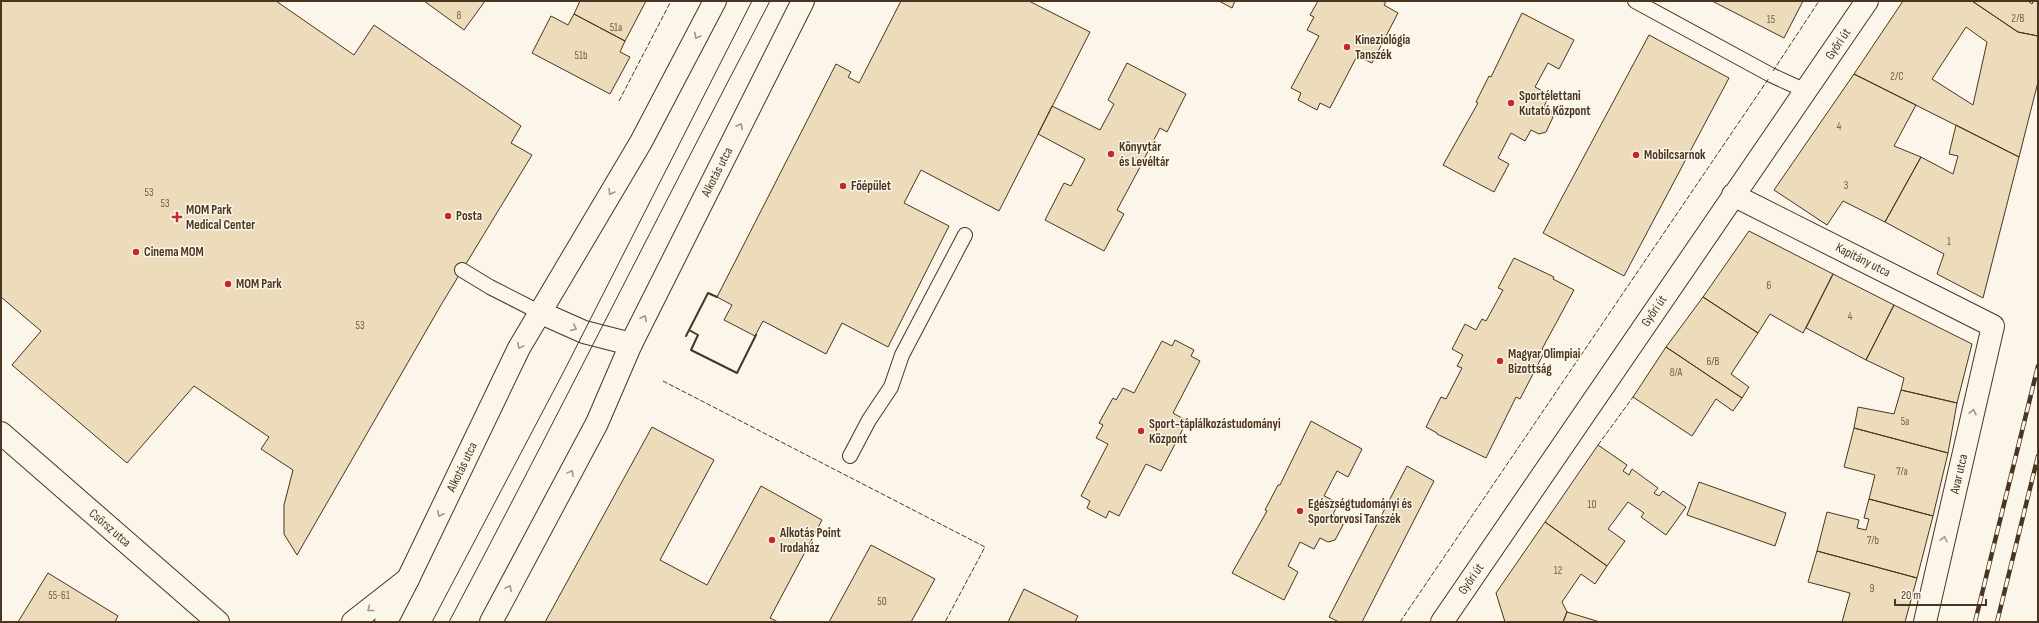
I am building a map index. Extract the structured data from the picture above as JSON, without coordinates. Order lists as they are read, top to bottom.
{
  "streets": {
    "street": [
      "Győri út",
      "Alkotás utca",
      "Kapitány utca",
      "Avar utca",
      "Csörsz utca"
    ]
  },
  "crossings": [
    ["Győri út", "Kapitány utca"],
    ["Kapitány utca", "Avar utca"]
  ],
  "one_way": ["Avar utca"],
  "places": {
    "other": [
      "Kineziológia Tanszék",
      "Sportélettani Kutató Központ",
      "Könyvtár és Levéltár",
      "Mobilcsarnok",
      "Főépület",
      "Posta",
      "Cinema MOM",
      "MOM Park",
      "Magyar Olimpiai Bizottság",
      "Sport-táplálkozástudományi Központ",
      "Egészségtudományi és Sportorvosi Tanszék",
      "Alkotás Point Irodaház"
    ],
    "health": ["MOM Park Medical Center"]
  },
  "house_numbers": [
    "8",
    "2/B",
    "15",
    "51a",
    "51b",
    "2/C",
    "4",
    "3",
    "53",
    "53",
    "1",
    "6",
    "4",
    "53",
    "6/B",
    "8/A",
    "5a",
    "7/a",
    "10",
    "7/b",
    "12",
    "9",
    "55-61",
    "50"
  ],
  "scale_bar": "20 m"
}
